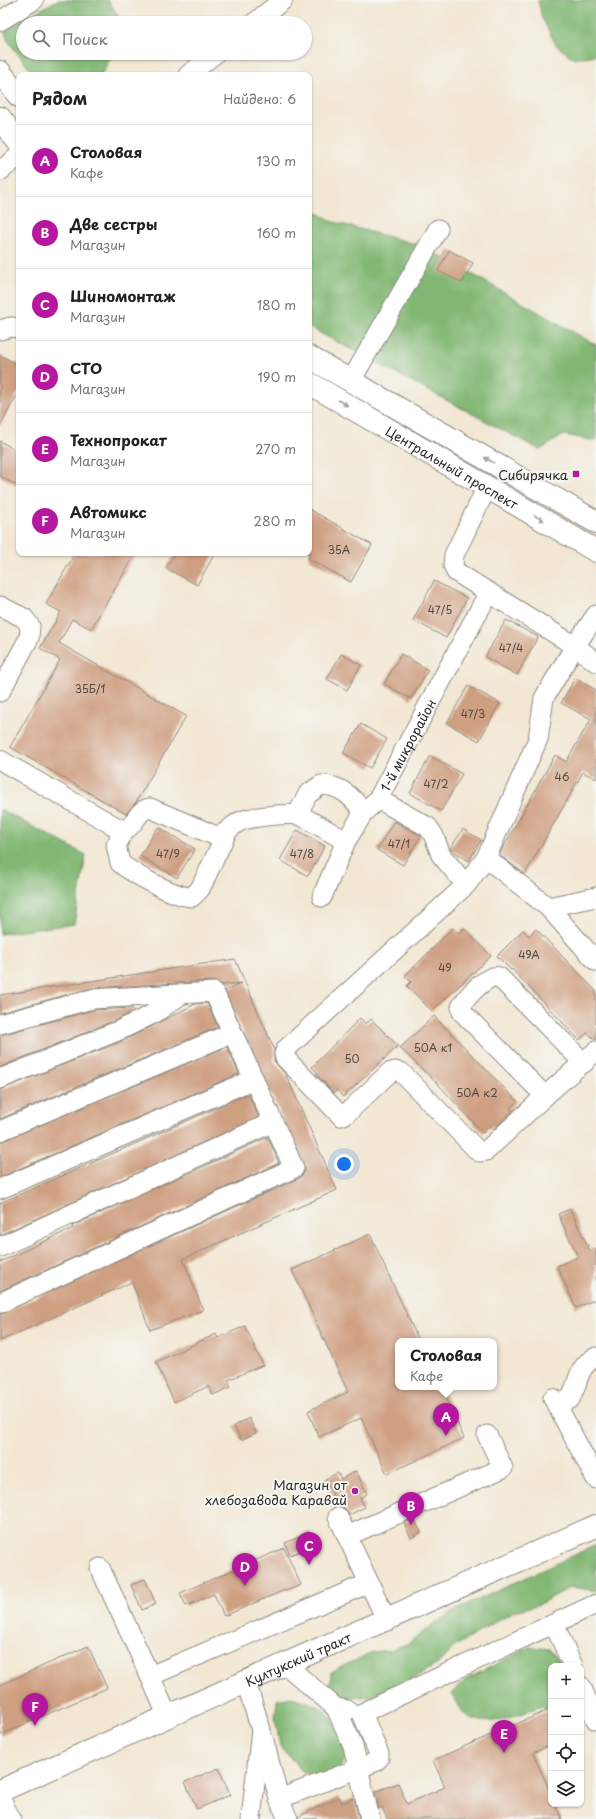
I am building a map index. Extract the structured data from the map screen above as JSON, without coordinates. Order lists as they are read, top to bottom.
{
  "streets": {
    "main road": ["Центральный проспект", "Култукский тракт"],
    "street": ["1-й микрорайон"]
  },
  "places": {
    "transit": ["Сибирячка"],
    "other": ["Магазин от хлебозавода Каравай"]
  },
  "house_numbers": [
    "35А",
    "47/5",
    "47/4",
    "35Б/1",
    "47/3",
    "46",
    "47/2",
    "47/1",
    "47/9",
    "47/8",
    "49А",
    "49",
    "50А к1",
    "50",
    "50А к2"
  ],
  "page": {
    "search": "Поиск",
    "heading": ["Рядом", "Найдено: 6"],
    "list": [
      {
        "mark": "A",
        "name": "Столовая",
        "note": "Кафе",
        "value": "130 m"
      },
      {
        "mark": "B",
        "name": "Две сестры",
        "note": "Магазин",
        "value": "160 m"
      },
      {
        "mark": "C",
        "name": "Шиномонтаж",
        "note": "Магазин",
        "value": "180 m"
      },
      {
        "mark": "D",
        "name": "СТО",
        "note": "Магазин",
        "value": "190 m"
      },
      {
        "mark": "E",
        "name": "Технопрокат",
        "note": "Магазин",
        "value": "270 m"
      },
      {
        "mark": "F",
        "name": "Автомикс",
        "note": "Магазин",
        "value": "280 m"
      }
    ],
    "popup": ["Столовая", "Кафе"],
    "pins": [
      "A",
      "B",
      "C",
      "D",
      "F",
      "E"
    ],
    "map_buttons": ["+", "−"]
  }
}
